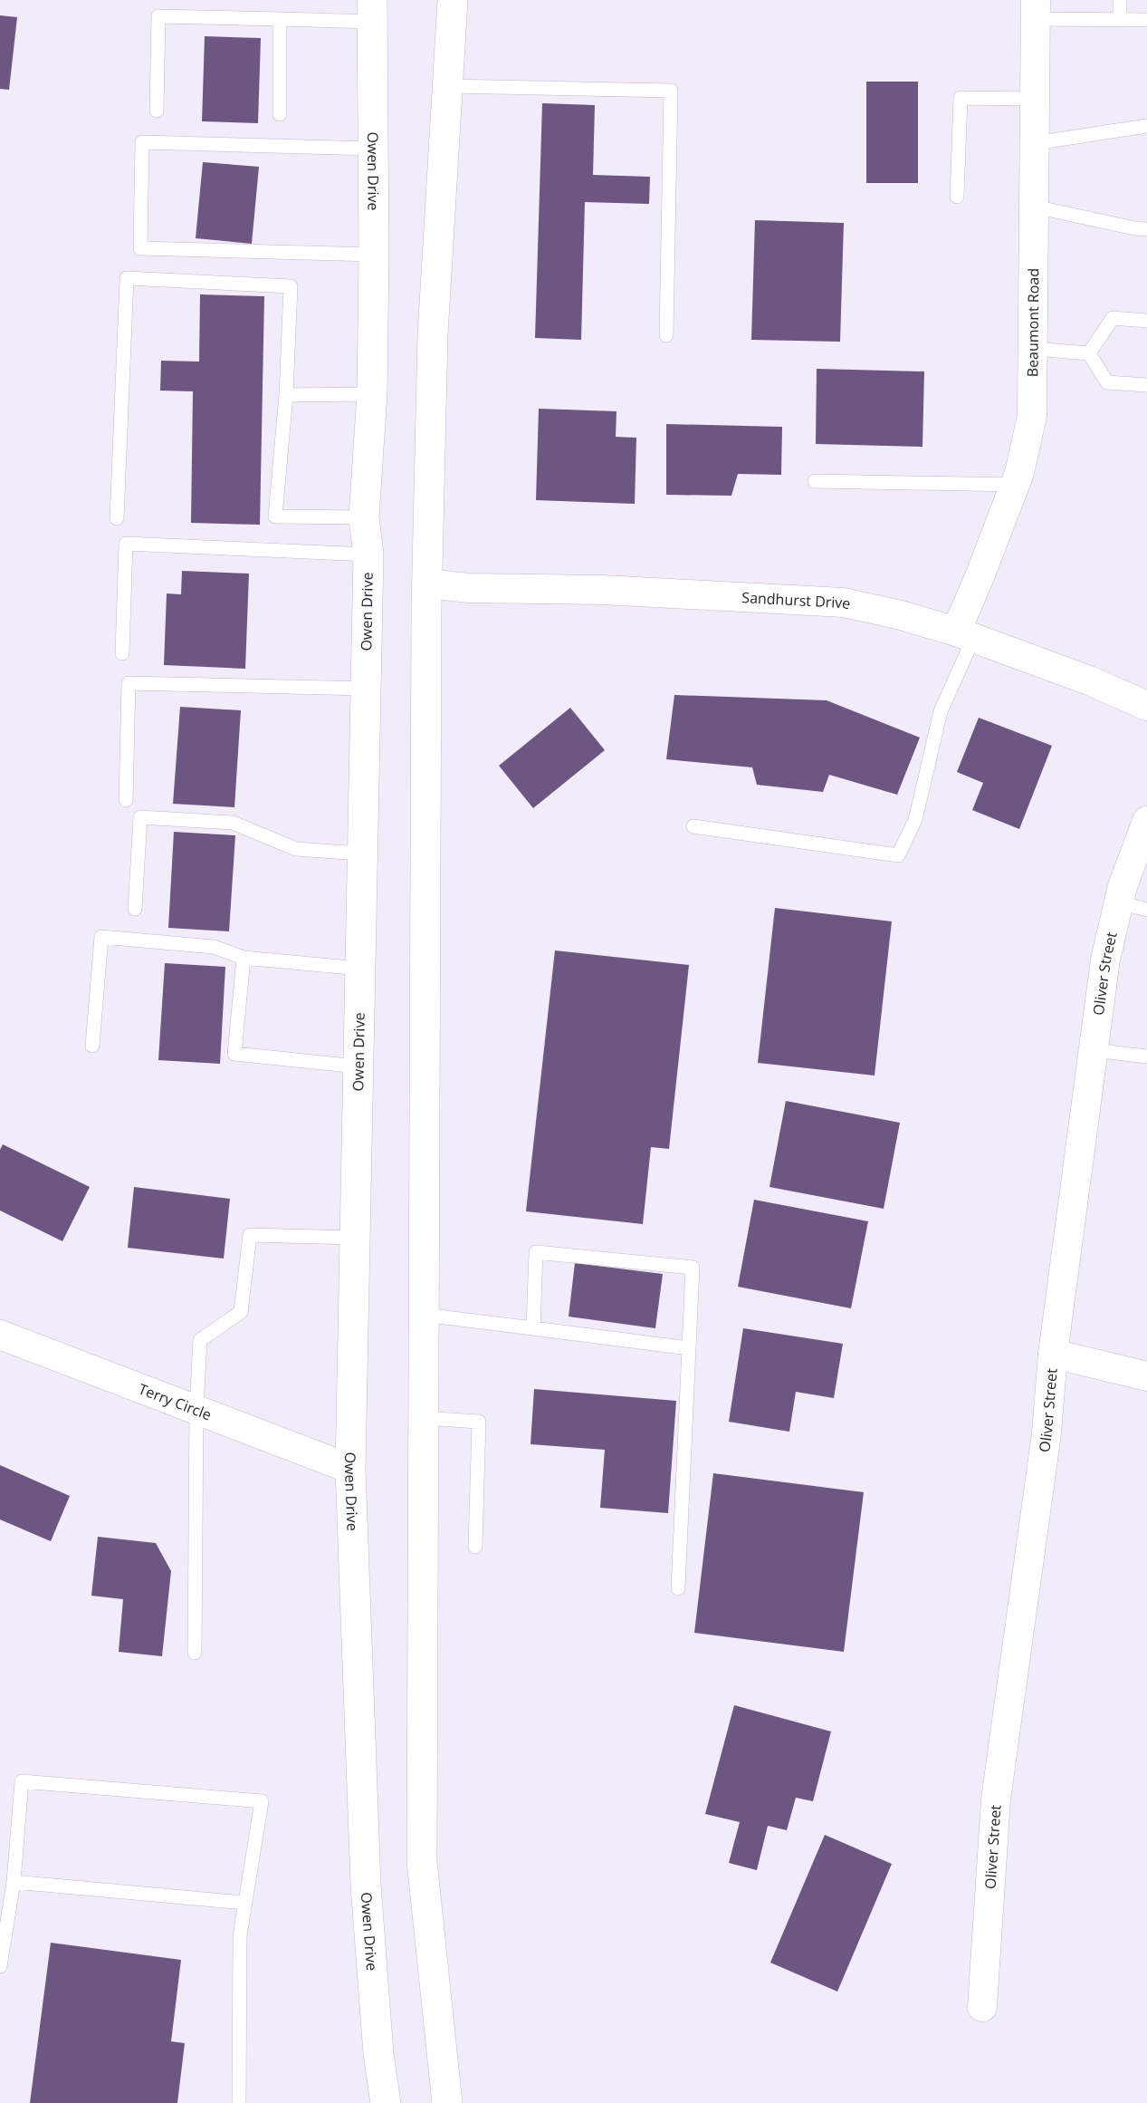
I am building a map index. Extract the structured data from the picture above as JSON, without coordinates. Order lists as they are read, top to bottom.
{
  "streets": {
    "highway": ["Owen Drive"],
    "street": [
      "Beaumont Road",
      "Sandhurst Drive",
      "Oliver Street",
      "Terry Circle"
    ]
  },
  "crossings": [
    ["Owen Drive", "Terry Circle"],
    ["Beaumont Road", "Sandhurst Drive"]
  ]
}
